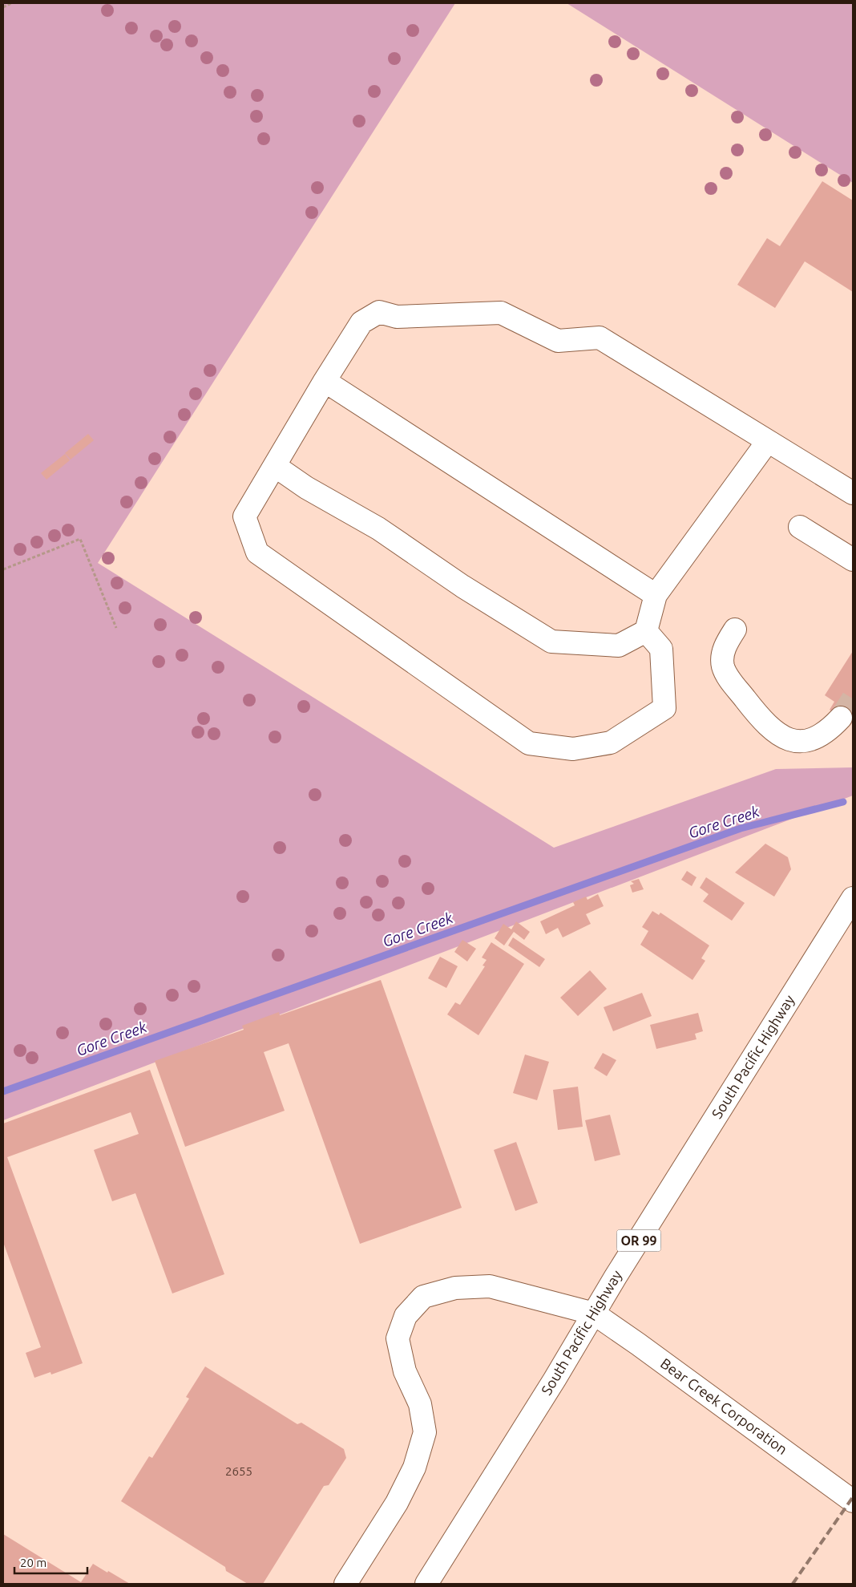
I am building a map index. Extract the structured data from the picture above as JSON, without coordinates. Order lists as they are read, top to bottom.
{
  "streets": {
    "main road": ["South Pacific Highway", "OR 99", "Bear Creek Corporation"]
  },
  "crossings": [
    ["South Pacific Highway", "Bear Creek Corporation"]
  ],
  "water": ["Gore Creek"],
  "house_numbers": ["2655"],
  "scale_bar": "20 m"
}
